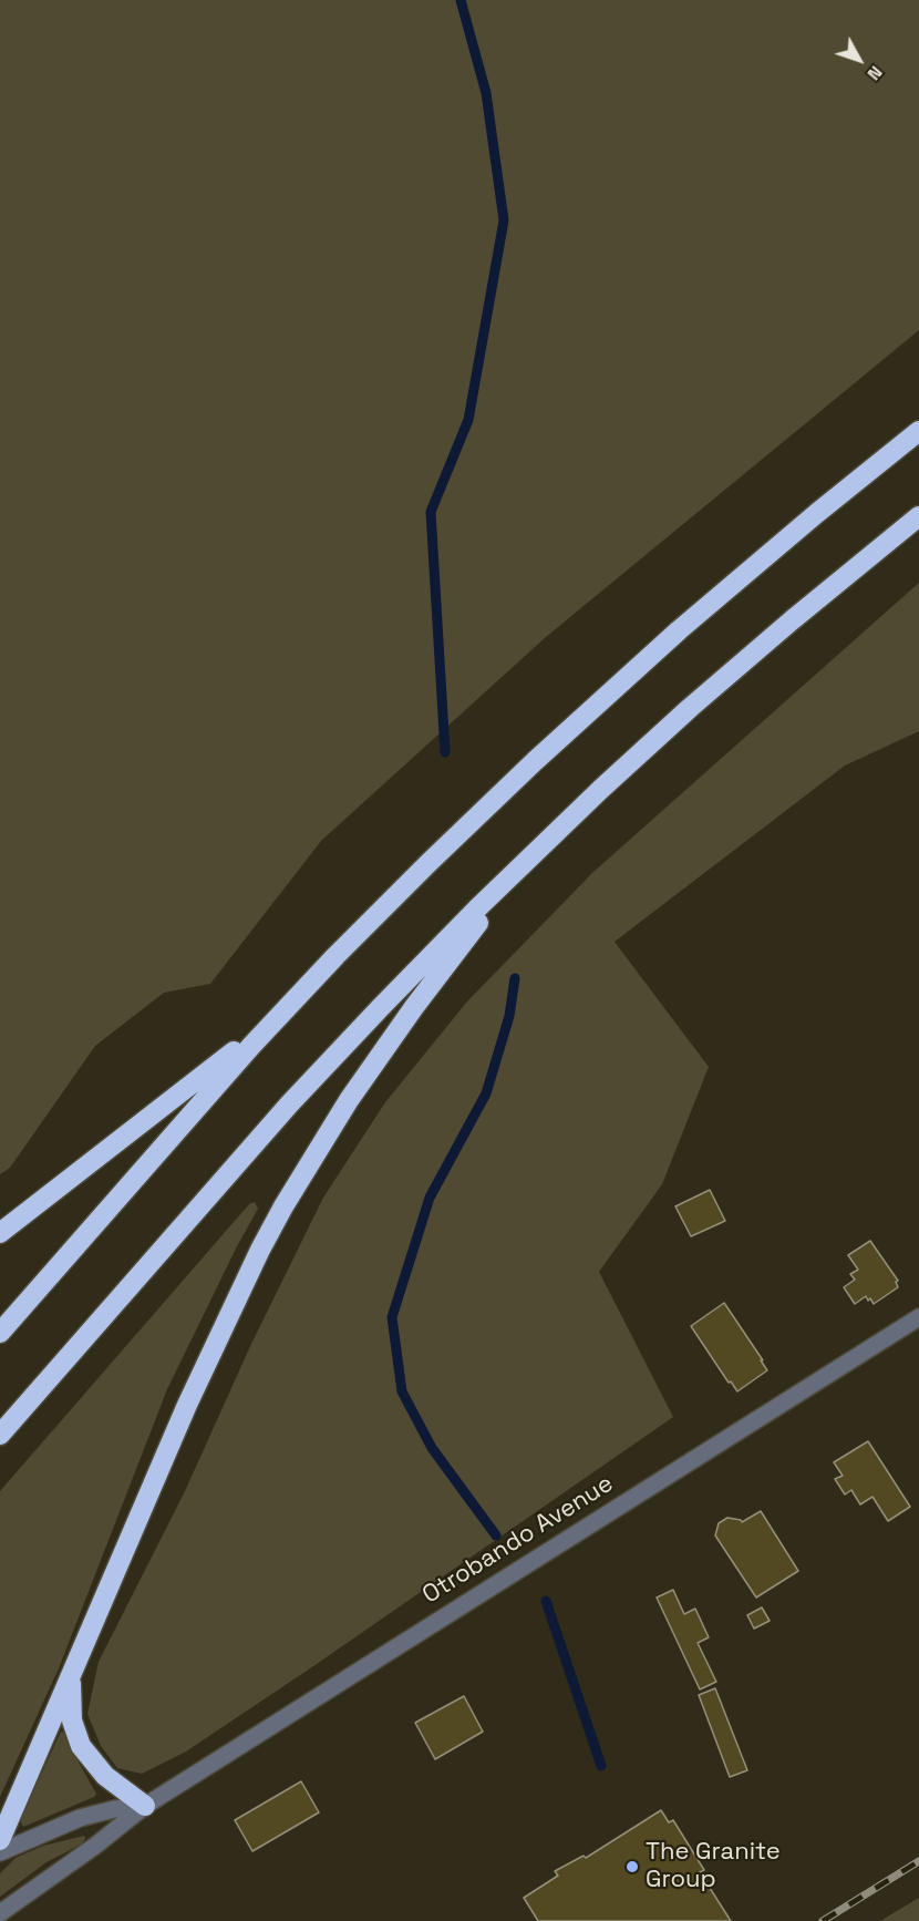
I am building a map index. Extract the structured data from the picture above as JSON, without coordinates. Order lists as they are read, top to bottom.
{
  "streets": {
    "street": ["Otrobando Avenue"]
  },
  "places": ["The Granite Group"],
  "north": "bottom right"
}
